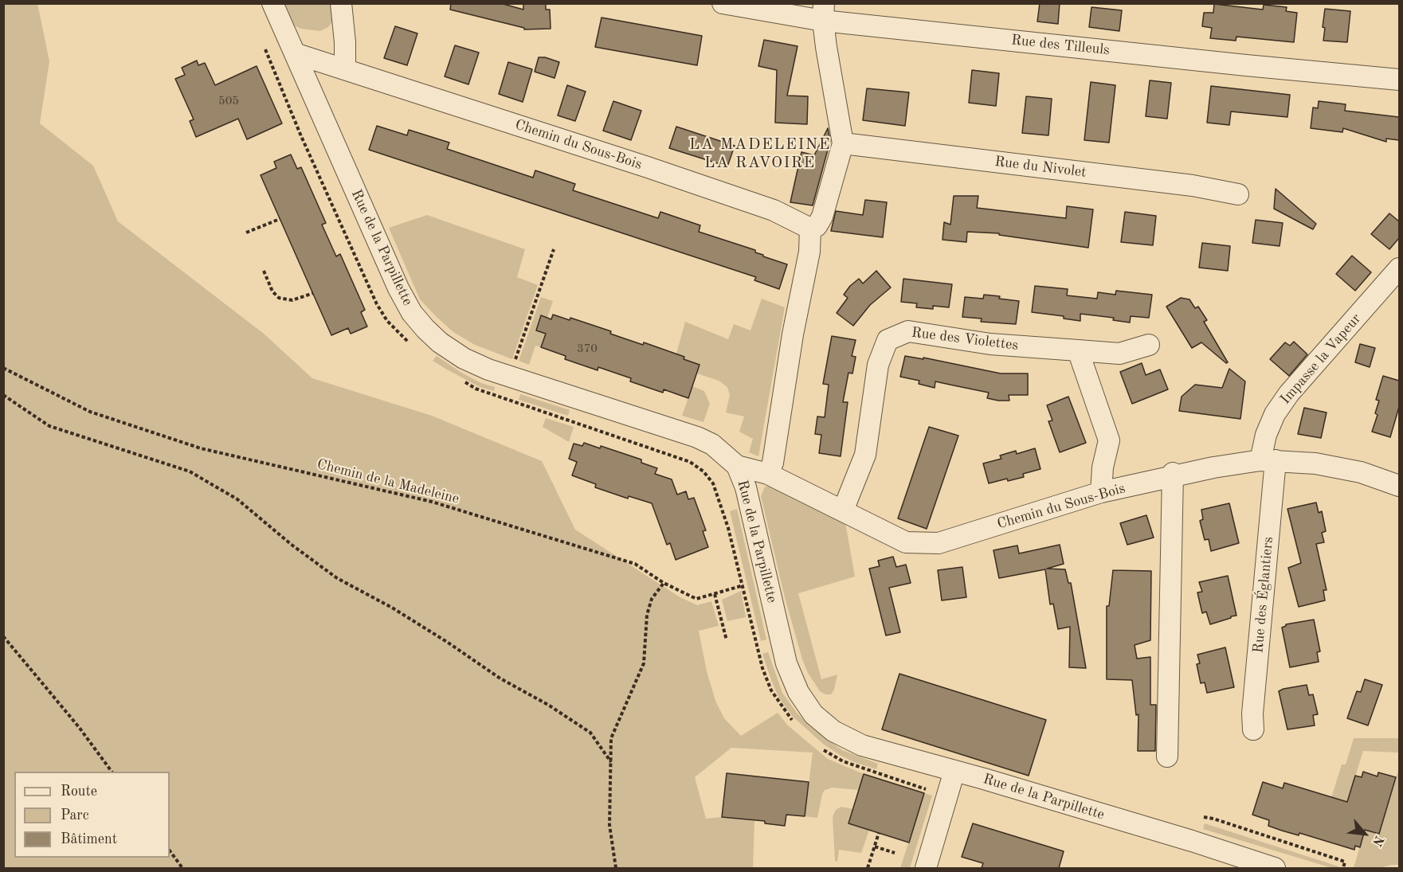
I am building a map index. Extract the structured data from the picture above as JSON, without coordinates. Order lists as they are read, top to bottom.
{
  "streets": {
    "street": [
      "Rue des Tilleuls",
      "Chemin du Sous-Bois",
      "Rue du Nivolet",
      "Rue de la Parpillette",
      "Rue des Violettes",
      "Impasse la Vapeur",
      "Rue des Églantiers"
    ],
    "path": ["Chemin de la Madeleine"]
  },
  "crossings": [
    ["Chemin du Sous-Bois", "Rue de la Parpillette"],
    ["Chemin du Sous-Bois", "Rue des Violettes"],
    ["Chemin du Sous-Bois", "Impasse la Vapeur"],
    ["Chemin du Sous-Bois", "Rue des Églantiers"],
    ["Rue de la Parpillette", "Chemin de la Madeleine"],
    ["Impasse la Vapeur", "Rue des Églantiers"]
  ],
  "districts": ["LA MADELEINE LA RAVOIRE"],
  "house_numbers": ["505", "370"],
  "legend": ["Route", "Parc", "Bâtiment"],
  "north": "bottom right"
}
